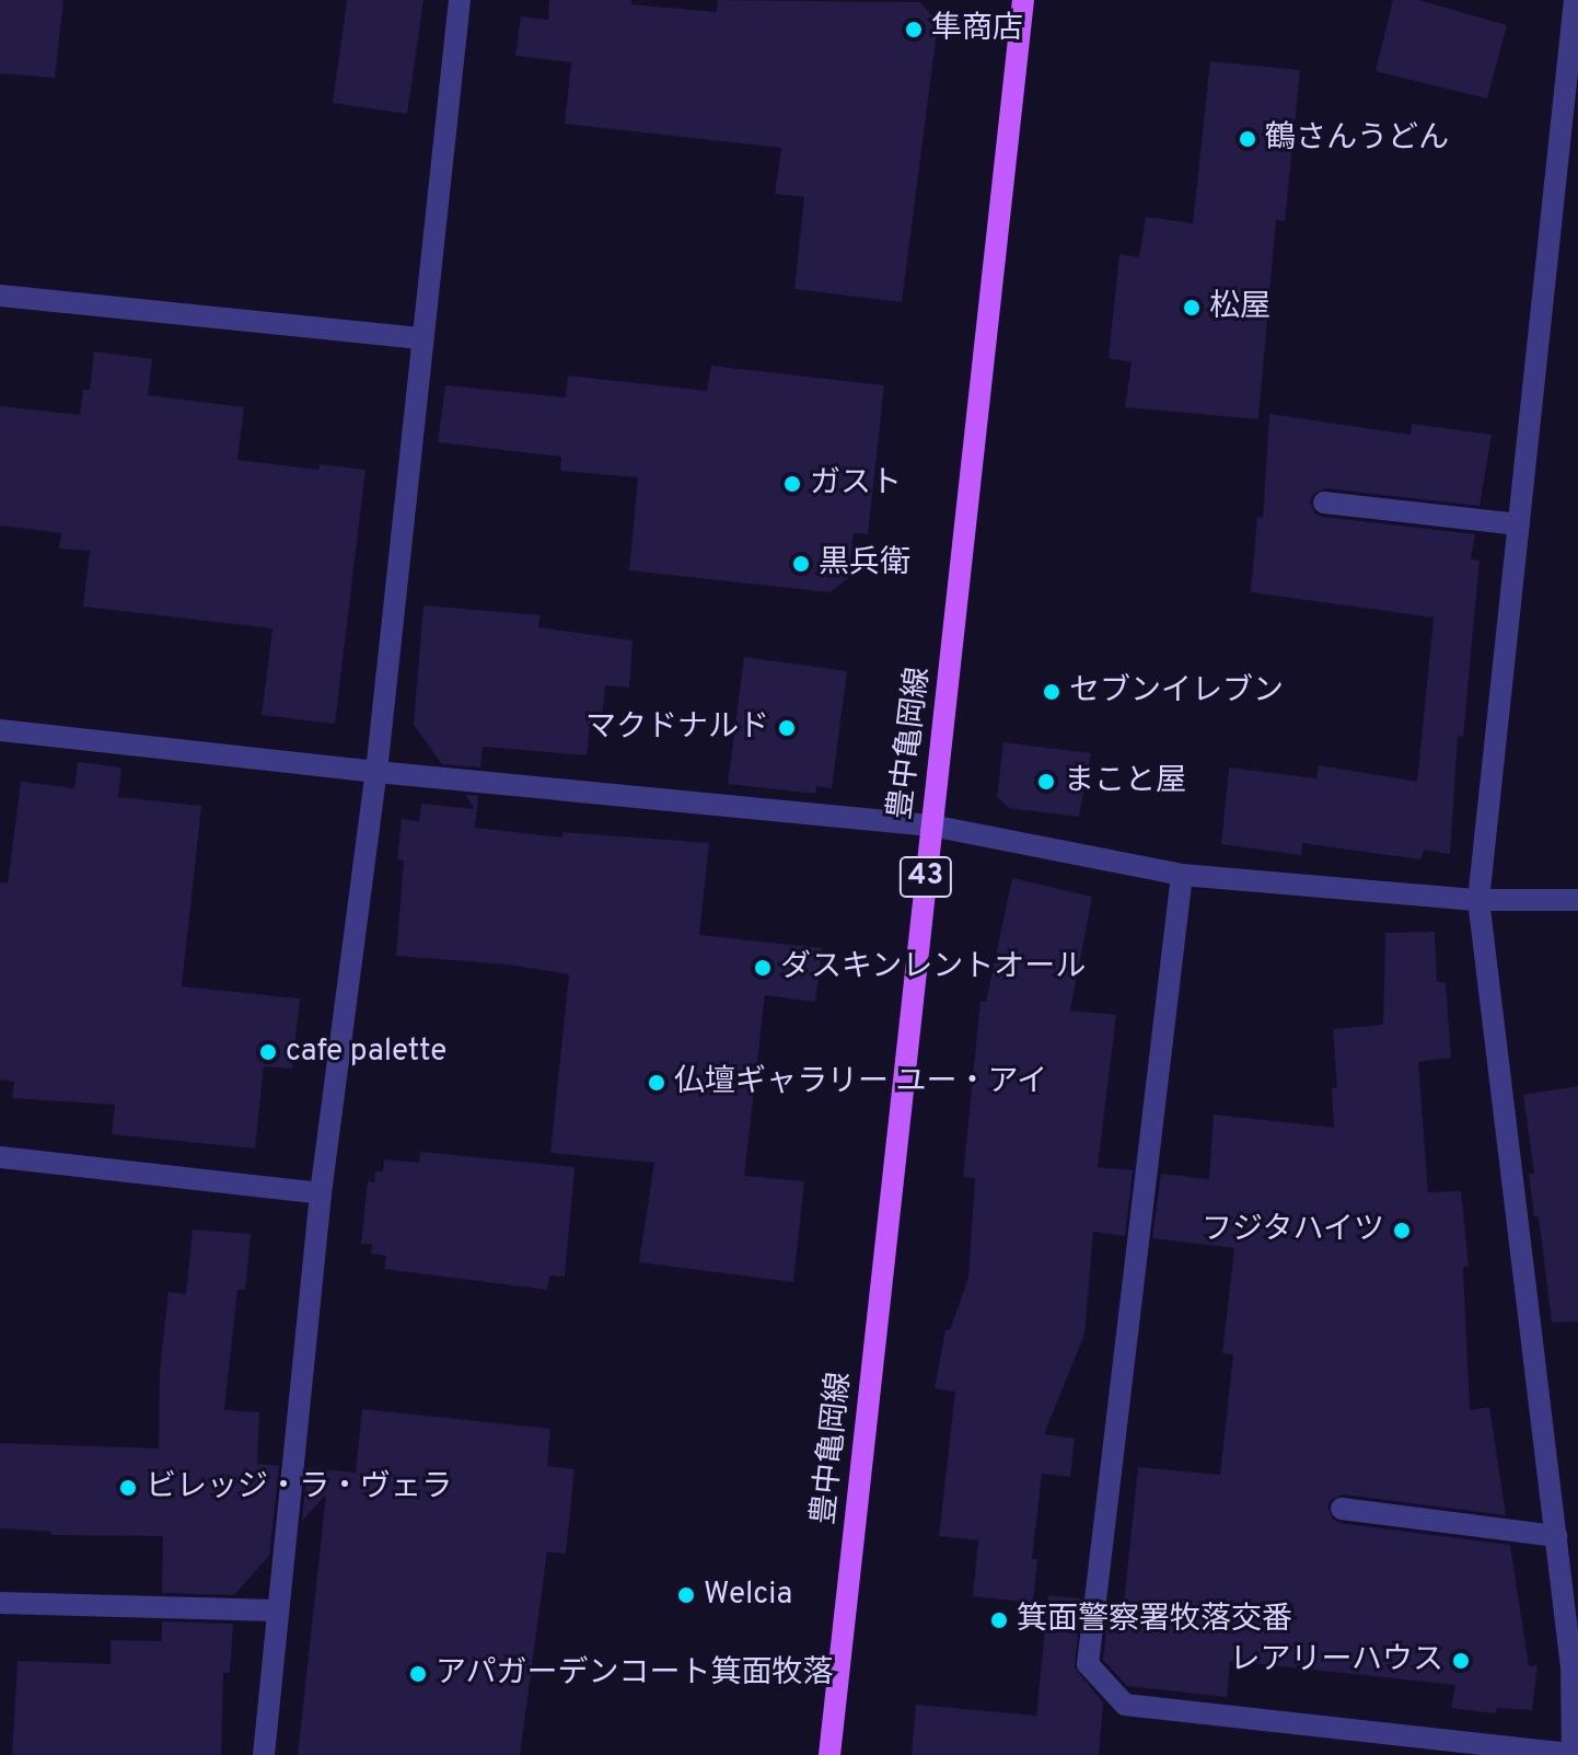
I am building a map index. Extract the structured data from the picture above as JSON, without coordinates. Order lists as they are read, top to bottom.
{
  "streets": {
    "main road": ["豊中亀岡線", "43"]
  },
  "places": [
    "隼商店",
    "鶴さんうどん",
    "松屋",
    "ガスト",
    "黒兵衛",
    "セブンイレブン",
    "マクドナルド",
    "まこと屋",
    "ダスキンレントオール",
    "cafe palette",
    "仏壇ギャラリー ユー・アイ",
    "フジタハイツ",
    "ビレッジ・ラ・ヴェラ",
    "Welcia",
    "箕面警察署牧落交番",
    "レアリーハウス",
    "アパガーデンコート箕面牧落"
  ]
}
